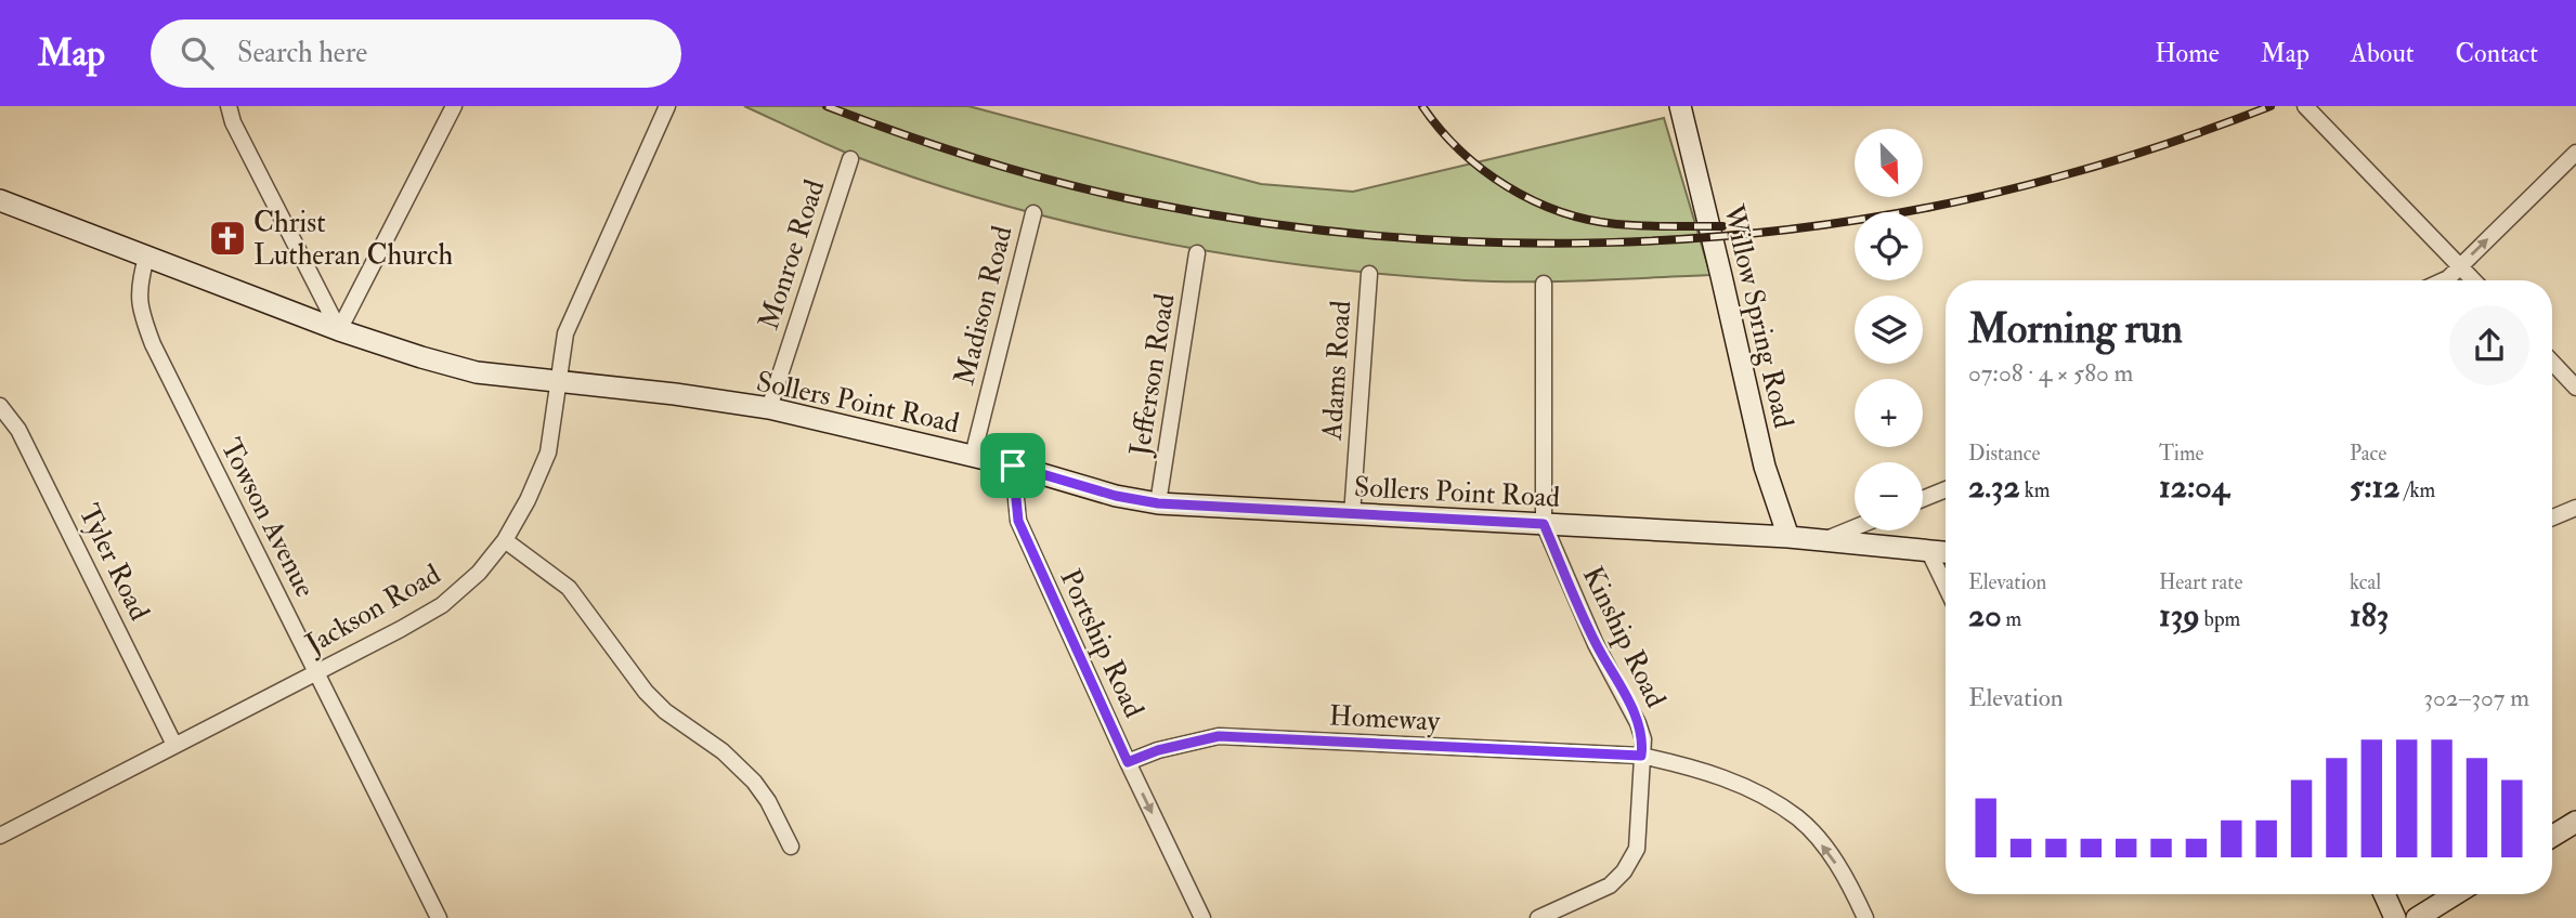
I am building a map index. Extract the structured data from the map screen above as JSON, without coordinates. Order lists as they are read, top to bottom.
{
  "streets": {
    "street": [
      "Monroe Road",
      "Madison Road",
      "Willow Spring Road",
      "Adams Road",
      "Jefferson Road",
      "Sollers Point Road",
      "Towson Avenue",
      "Tyler Road",
      "Jackson Road",
      "Kinship Road",
      "Portship Road",
      "Homeway"
    ]
  },
  "crossings": [
    ["Monroe Road", "Sollers Point Road"],
    ["Madison Road", "Sollers Point Road"],
    ["Willow Spring Road", "Sollers Point Road"],
    ["Adams Road", "Sollers Point Road"],
    ["Jefferson Road", "Sollers Point Road"],
    ["Sollers Point Road", "Towson Avenue"],
    ["Sollers Point Road", "Jackson Road"],
    ["Sollers Point Road", "Kinship Road"],
    ["Sollers Point Road", "Portship Road"],
    ["Towson Avenue", "Jackson Road"],
    ["Tyler Road", "Jackson Road"],
    ["Kinship Road", "Homeway"],
    ["Portship Road", "Homeway"]
  ],
  "one_way": ["Portship Road"],
  "places": {
    "church": ["Christ Lutheran Church"]
  },
  "north": "bottom right",
  "page": {
    "header": "Map",
    "search": "Search here",
    "nav": [
      "Home",
      "Map",
      "About",
      "Contact"
    ],
    "map_buttons": ["+", "−"],
    "heading": ["Morning run", "07:08 · 4 × 580 m"],
    "stats": [
      ["Distance", "2.32 km"],
      ["Time", "12:04"],
      ["Pace", "5:12 /km"],
      ["Elevation", "20 m"],
      ["Heart rate", "139 bpm"],
      ["kcal", "183"]
    ],
    "chart": ["Elevation", "302–307 m"]
  }
}
